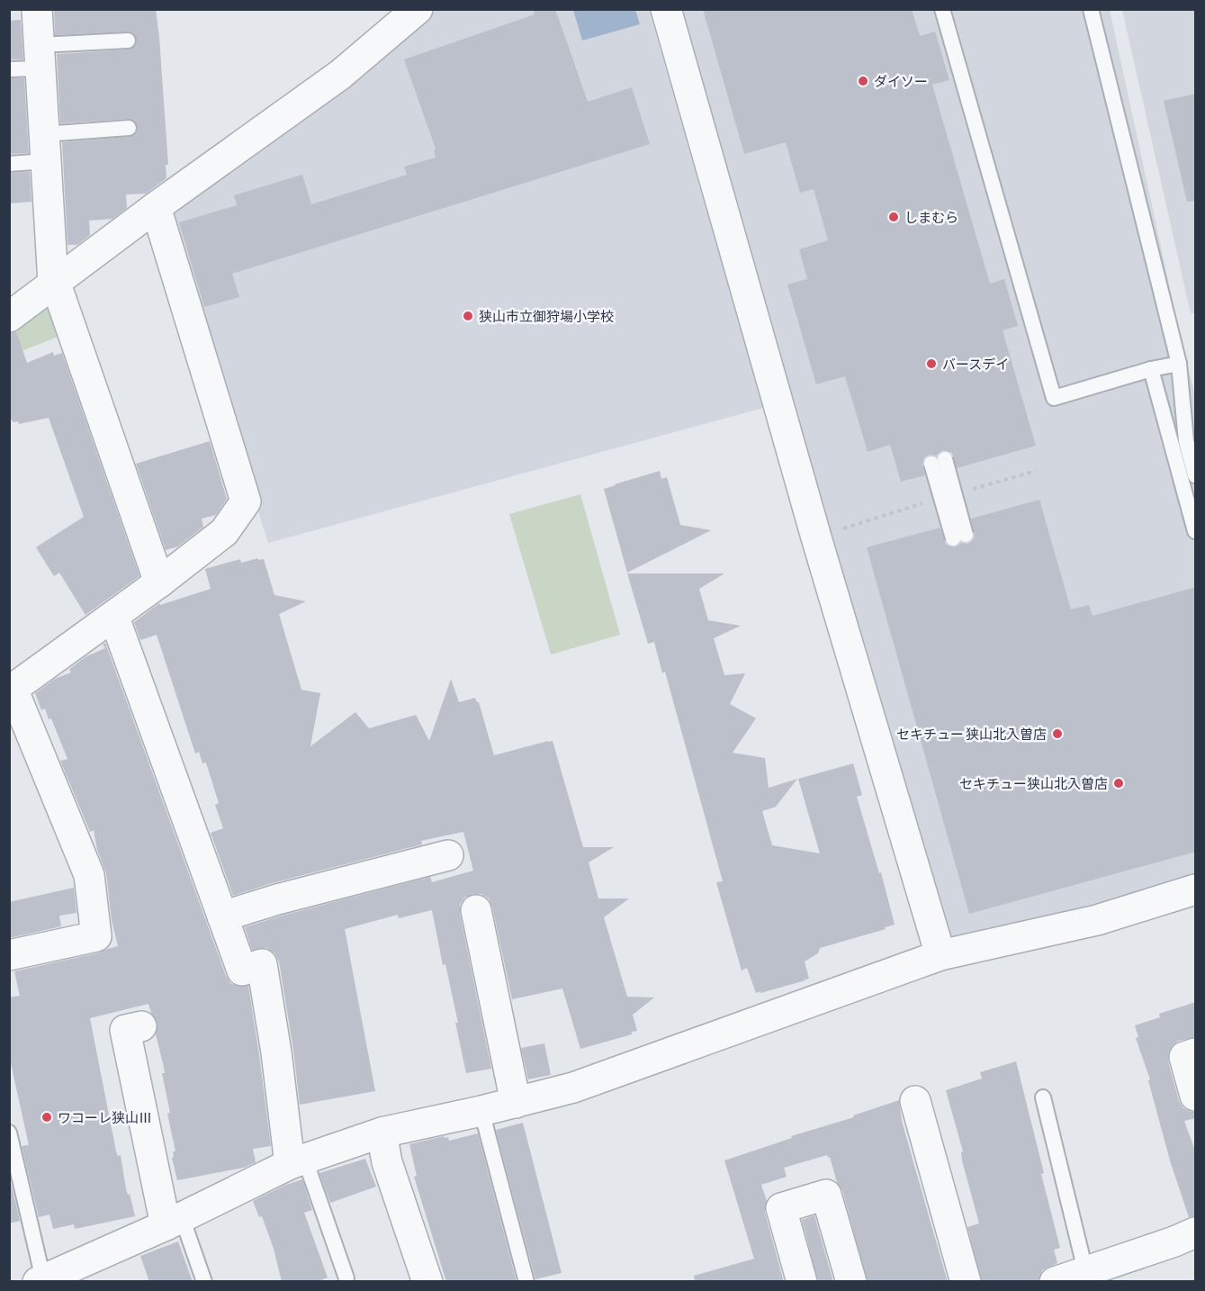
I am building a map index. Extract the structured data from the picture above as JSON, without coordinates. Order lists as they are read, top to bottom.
{
  "places": [
    "ダイソー",
    "しまむら",
    "狭山市立御狩場小学校",
    "バースデイ",
    "セキチュー 狭山北入曽店",
    "セキチュー狭山北入曽店",
    "ワコーレ狭山Ⅲ"
  ]
}
